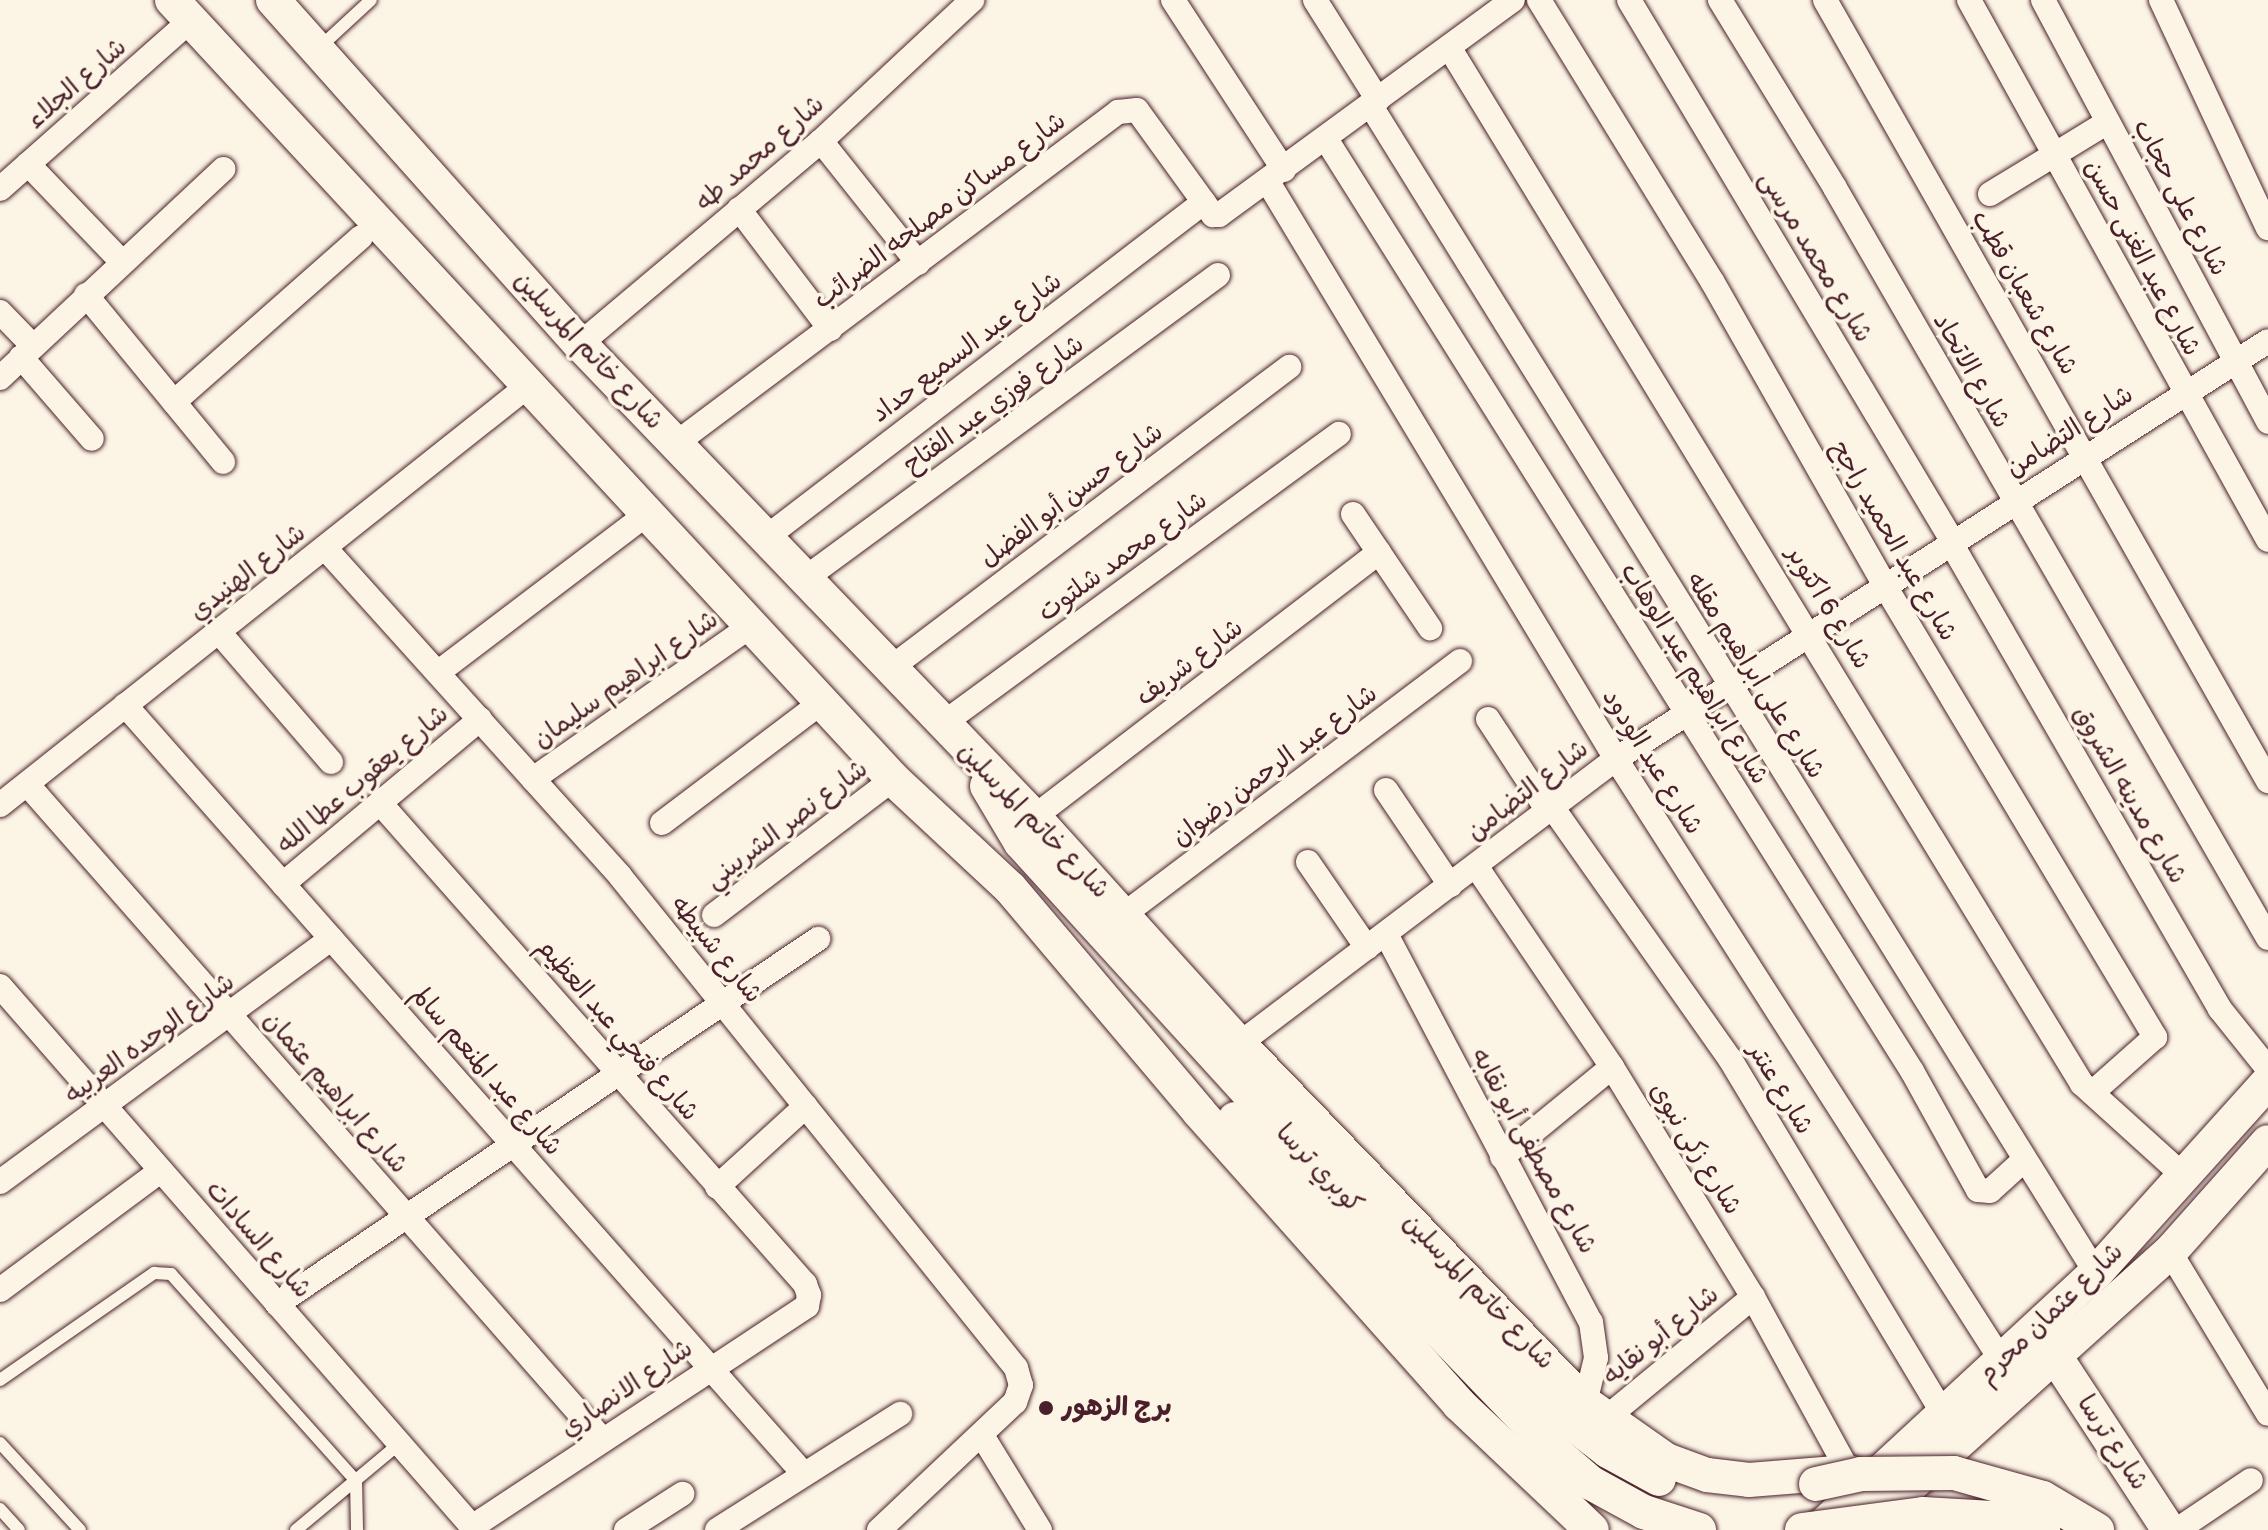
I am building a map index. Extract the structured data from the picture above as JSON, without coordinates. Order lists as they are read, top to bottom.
{
  "streets": {
    "main road": [
      "شارع خاتم المرسلين",
      "كوبري ترسا",
      "شارع عثمان محرم",
      "شارع ترسا"
    ],
    "street": [
      "شارع الجلاء",
      "شارع محمد طه",
      "شارع على حجاب",
      "شارع مساكن مصلحه الضرائب",
      "شارع محمد مرسى",
      "شارع عبد الغنى حسن",
      "شارع شعبان قطب",
      "شارع عبد السميع حداد",
      "شارع الاتحاد",
      "شارع فوزي عبد الفتاح",
      "شارع التضامن",
      "شارع حسن أبو الفضل",
      "شارع عبد الحميد راجح",
      "شارع محمد شلتوت",
      "شارع الهنيدي",
      "شارع 6 اكتوبر",
      "شارع شريف",
      "شارع ابراهيم عبد الوهاب",
      "شارع على ابراهيم مقله",
      "شارع ابراهيم سليمان",
      "شارع عبد الودود",
      "شارع عبد الرحمن رضوان",
      "شارع يعقوب عطا الله",
      "شارع مدينه الشروق",
      "شارع نصر الشربيني",
      "شارع شبيطه",
      "شارع فتحي عبد العظيم",
      "شارع الوحده العربيه",
      "شارع عبد المنعم سالم",
      "شارع عنتر",
      "شارع ابراهيم عثمان",
      "شارع زكى نبوى",
      "شارع مصطفى أبو نقابه",
      "شارع السادات",
      "شارع أبو نقايه",
      "شارع الانصاري"
    ]
  },
  "crossings": [
    ["شارع محمد طه", "شارع خاتم المرسلين"],
    ["شارع على حجاب", "شارع التضامن"],
    ["شارع مساكن مصلحه الضرائب", "شارع عبد السميع حداد"],
    ["شارع مساكن مصلحه الضرائب", "شارع خاتم المرسلين"],
    ["شارع محمد مرسى", "شارع التضامن"],
    ["شارع محمد مرسى", "شارع مدينه الشروق"],
    ["شارع عبد الغنى حسن", "شارع التضامن"],
    ["شارع شعبان قطب", "شارع التضامن"],
    ["شارع عبد السميع حداد", "شارع خاتم المرسلين"],
    ["شارع عبد السميع حداد", "شارع 6 اكتوبر"],
    ["شارع عبد السميع حداد", "شارع ابراهيم عبد الوهاب"],
    ["شارع عبد السميع حداد", "شارع على ابراهيم مقله"],
    ["شارع عبد السميع حداد", "شارع عبد الودود"],
    ["شارع خاتم المرسلين", "شارع فوزي عبد الفتاح"],
    ["شارع خاتم المرسلين", "شارع التضامن"],
    ["شارع خاتم المرسلين", "شارع حسن أبو الفضل"],
    ["شارع خاتم المرسلين", "شارع محمد شلتوت"],
    ["شارع خاتم المرسلين", "شارع شريف"],
    ["شارع خاتم المرسلين", "شارع عبد الرحمن رضوان"],
    ["شارع خاتم المرسلين", "شارع زكى نبوى"],
    ["شارع خاتم المرسلين", "شارع مصطفى أبو نقابه"],
    ["شارع خاتم المرسلين", "كوبري ترسا"],
    ["شارع خاتم المرسلين", "شارع عثمان محرم"],
    ["شارع خاتم المرسلين", "شارع أبو نقايه"],
    ["شارع الاتحاد", "شارع التضامن"],
    ["شارع التضامن", "شارع عبد الحميد راجح"],
    ["شارع التضامن", "شارع 6 اكتوبر"],
    ["شارع التضامن", "شارع ابراهيم عبد الوهاب"],
    ["شارع التضامن", "شارع على ابراهيم مقله"],
    ["شارع التضامن", "شارع عبد الودود"],
    ["شارع التضامن", "شارع مدينه الشروق"],
    ["شارع التضامن", "شارع عنتر"],
    ["شارع التضامن", "شارع زكى نبوى"],
    ["شارع التضامن", "شارع مصطفى أبو نقابه"],
    ["شارع عبد الحميد راجح", "شارع 6 اكتوبر"],
    ["شارع الهنيدي", "شارع شبيطه"],
    ["شارع الهنيدي", "شارع عبد المنعم سالم"],
    ["شارع الهنيدي", "شارع ابراهيم عثمان"],
    ["شارع 6 اكتوبر", "شارع عثمان محرم"],
    ["شارع ابراهيم عبد الوهاب", "شارع على ابراهيم مقله"],
    ["شارع على ابراهيم مقله", "شارع عثمان محرم"],
    ["شارع ابراهيم سليمان", "شارع شبيطه"],
    ["شارع عبد الودود", "شارع عثمان محرم"],
    ["شارع يعقوب عطا الله", "شارع شبيطه"],
    ["شارع يعقوب عطا الله", "شارع فتحي عبد العظيم"],
    ["شارع يعقوب عطا الله", "شارع عبد المنعم سالم"],
    ["شارع فتحي عبد العظيم", "شارع الانصاري"],
    ["شارع الوحده العربيه", "شارع عبد المنعم سالم"],
    ["شارع الوحده العربيه", "شارع ابراهيم عثمان"],
    ["شارع الوحده العربيه", "شارع السادات"],
    ["شارع عبد المنعم سالم", "شارع الانصاري"],
    ["شارع عنتر", "شارع عثمان محرم"],
    ["شارع ابراهيم عثمان", "شارع الانصاري"],
    ["شارع زكى نبوى", "شارع عثمان محرم"],
    ["شارع زكى نبوى", "شارع أبو نقايه"],
    ["شارع مصطفى أبو نقابه", "كوبري ترسا"],
    ["شارع مصطفى أبو نقابه", "شارع أبو نقايه"],
    ["كوبري ترسا", "شارع أبو نقايه"],
    ["شارع السادات", "شارع الانصاري"],
    ["شارع عثمان محرم", "شارع ترسا"]
  ],
  "places": ["برج الزهور"]
}
